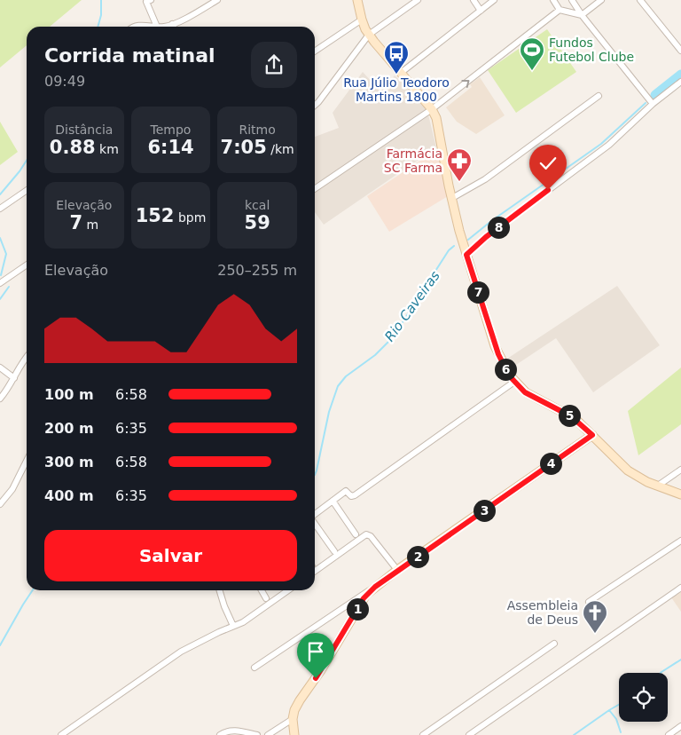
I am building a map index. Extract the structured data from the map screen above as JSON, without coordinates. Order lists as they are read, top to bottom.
{
  "water": ["Rio Caveiras"],
  "places": {
    "sports": ["Fundos Futebol Clube"],
    "bus stop": ["Rua Júlio Teodoro Martins 1800"],
    "pharmacy": ["Farmácia SC Farma"],
    "church": ["Assembleia de Deus"]
  },
  "page": {
    "heading": ["Corrida matinal", "09:49"],
    "stats": [
      ["Distância", "0.88 km"],
      ["Tempo", "6:14"],
      ["Ritmo", "7:05 /km"],
      ["Elevação", "7 m"],
      ["152 bpm"],
      ["kcal", "59"]
    ],
    "pins": [
      "8",
      "7",
      "6",
      "5",
      "4",
      "3",
      "2",
      "1"
    ],
    "chart": ["Elevação", "250–255 m"],
    "list": [
      {
        "name": "100 m",
        "note": "6:58"
      },
      {
        "name": "200 m",
        "note": "6:35"
      },
      {
        "name": "300 m",
        "note": "6:58"
      },
      {
        "name": "400 m",
        "note": "6:35"
      }
    ],
    "buttons": "Salvar"
  }
}
